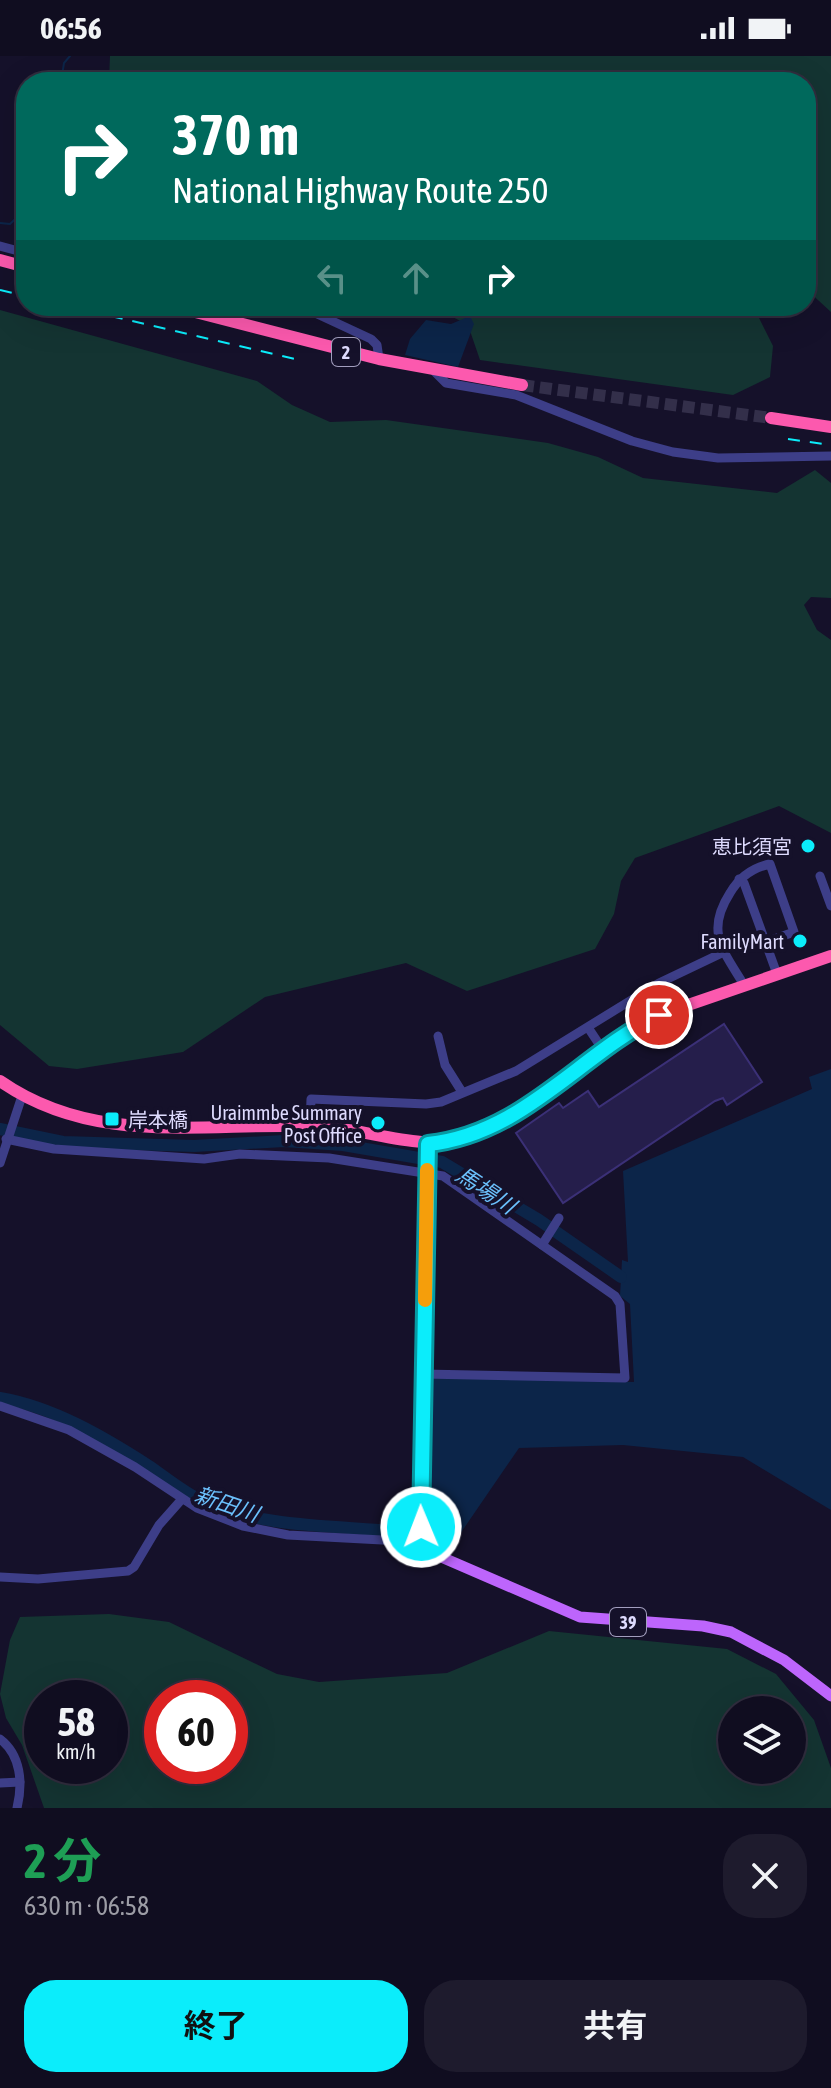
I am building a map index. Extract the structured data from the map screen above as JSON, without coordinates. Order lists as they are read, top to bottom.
{
  "streets": {
    "highway": ["2"],
    "main road": ["39"]
  },
  "water": ["馬場川", "新田川"],
  "places": {
    "other": ["恵比須宮", "FamilyMart", "Uraimmbe Summary Post Office"],
    "transit": ["岸本橋"]
  },
  "page": {
    "status": "06:56",
    "turn": ["370 m", "National Highway Route 250"],
    "speed": "58 km/h",
    "limit": "60",
    "heading": ["2 分", "630 m · 06:58"],
    "buttons": ["終了", "共有"]
  }
}
